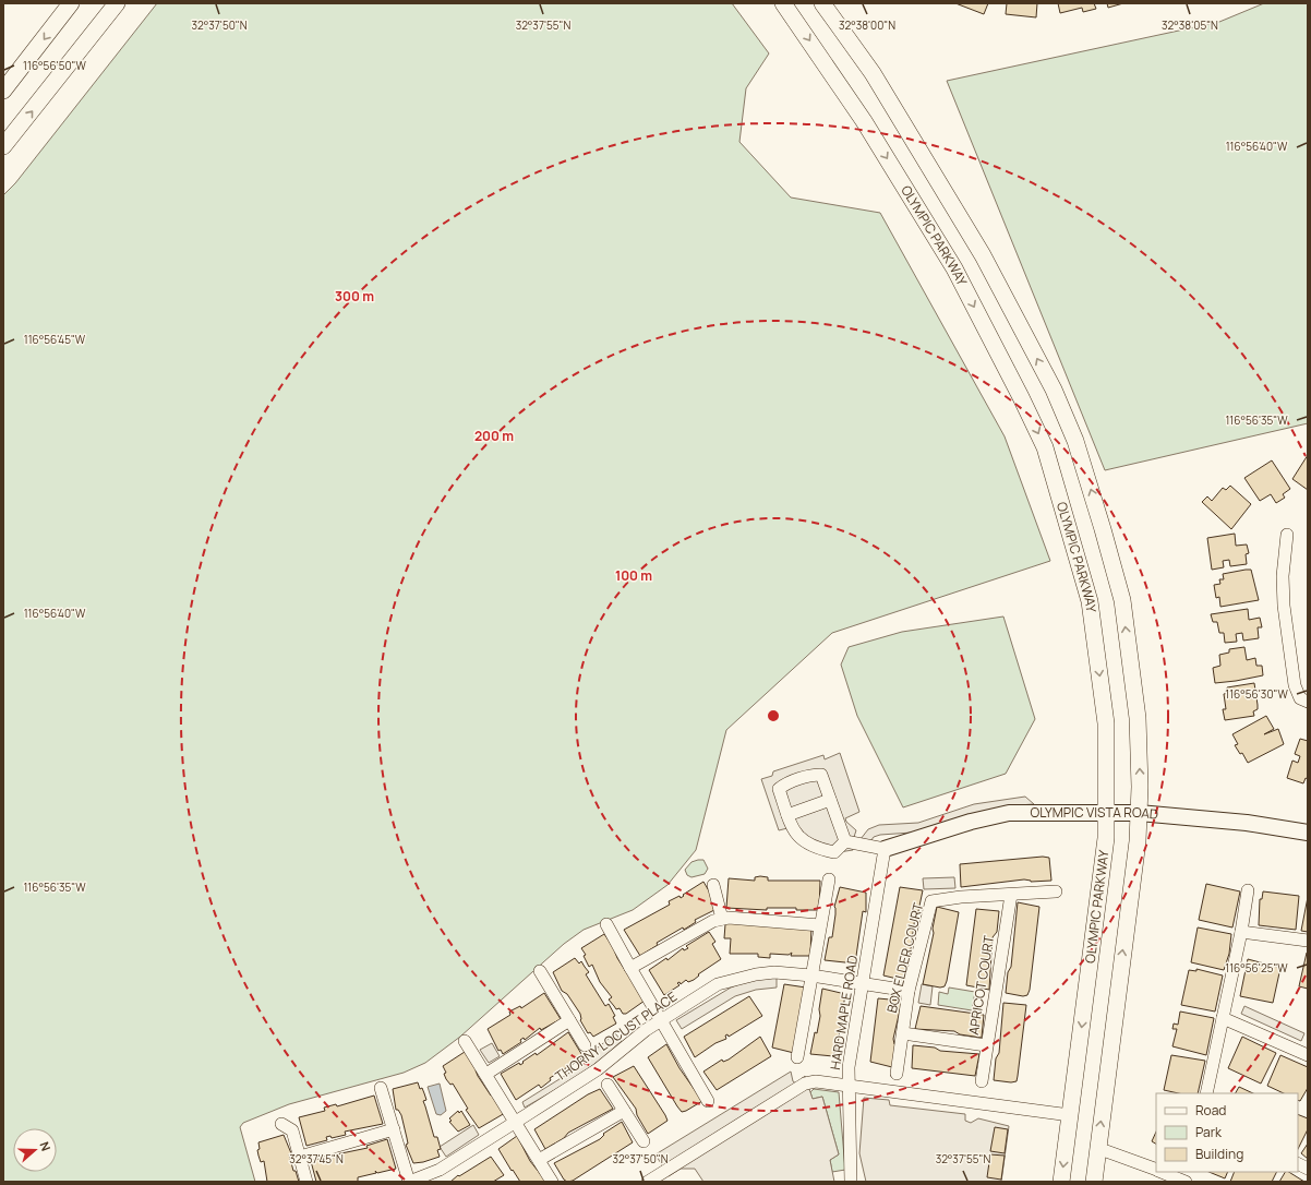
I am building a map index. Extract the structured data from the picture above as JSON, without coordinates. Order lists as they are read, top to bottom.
{
  "streets": {
    "main road": ["OLYMPIC PARKWAY"],
    "street": [
      "OLYMPIC VISTA ROAD",
      "BOX ELDER COURT",
      "APRICOT COURT",
      "HARD MAPLE ROAD",
      "THORNY LOCUST PLACE"
    ]
  },
  "crossings": [
    ["OLYMPIC PARKWAY", "OLYMPIC VISTA ROAD"],
    ["OLYMPIC VISTA ROAD", "HARD MAPLE ROAD"],
    ["BOX ELDER COURT", "APRICOT COURT"],
    ["BOX ELDER COURT", "THORNY LOCUST PLACE"],
    ["HARD MAPLE ROAD", "THORNY LOCUST PLACE"]
  ],
  "legend": ["Road", "Park", "Building"],
  "north": "right",
  "coordinates": [
    "32°37'50\"N",
    "32°37'55\"N",
    "32°38'00\"N",
    "32°38'05\"N",
    "116°56'50\"W",
    "116°56'40\"W",
    "116°56'45\"W",
    "116°56'35\"W",
    "116°56'30\"W",
    "116°56'25\"W",
    "32°37'45\"N"
  ],
  "rings": ["300 m", "200 m", "100 m"]
}
